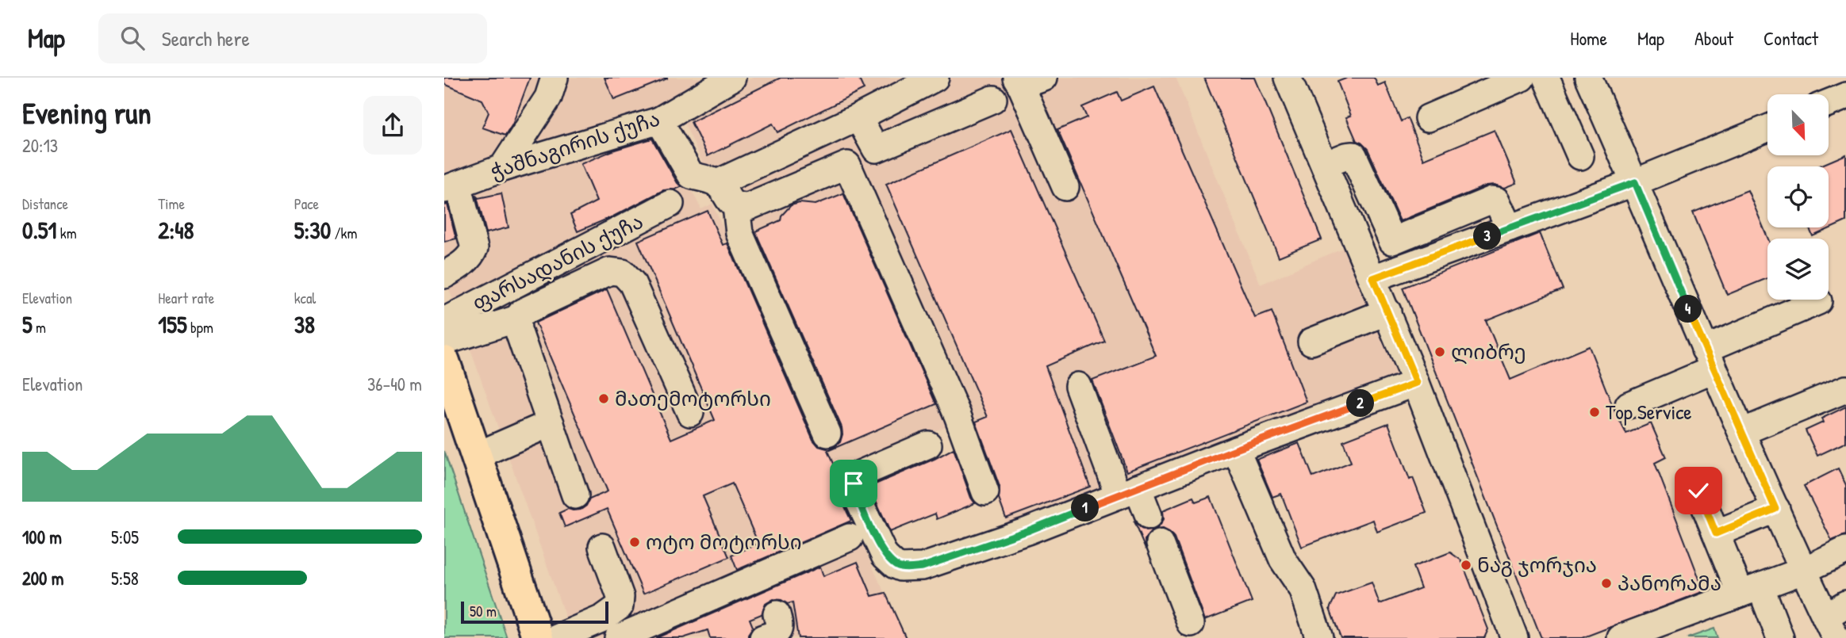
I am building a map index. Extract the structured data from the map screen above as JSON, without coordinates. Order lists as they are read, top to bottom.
{
  "streets": {
    "street": ["ჭაშნაგირის ქუჩა", "ფარსადანის ქუჩა"]
  },
  "places": [
    "ლიბრე",
    "მათემოტორსი",
    "Top Service",
    "ოტო მოტორსი",
    "ნაგ ჯორჯია",
    "პანორამა"
  ],
  "scale_bar": "50 m",
  "north": "bottom right",
  "page": {
    "header": "Map",
    "search": "Search here",
    "nav": [
      "Home",
      "Map",
      "About",
      "Contact"
    ],
    "heading": ["Evening run", "20:13"],
    "stats": [
      ["Distance", "0.51 km"],
      ["Time", "2:48"],
      ["Pace", "5:30 /km"],
      ["Elevation", "5 m"],
      ["Heart rate", "155 bpm"],
      ["kcal", "38"]
    ],
    "pins": [
      "3",
      "4",
      "2",
      "1"
    ],
    "chart": ["Elevation", "36–40 m"],
    "list": [
      {
        "name": "100 m",
        "note": "5:05"
      },
      {
        "name": "200 m",
        "note": "5:58"
      }
    ],
    "scale": "50 m"
  }
}
